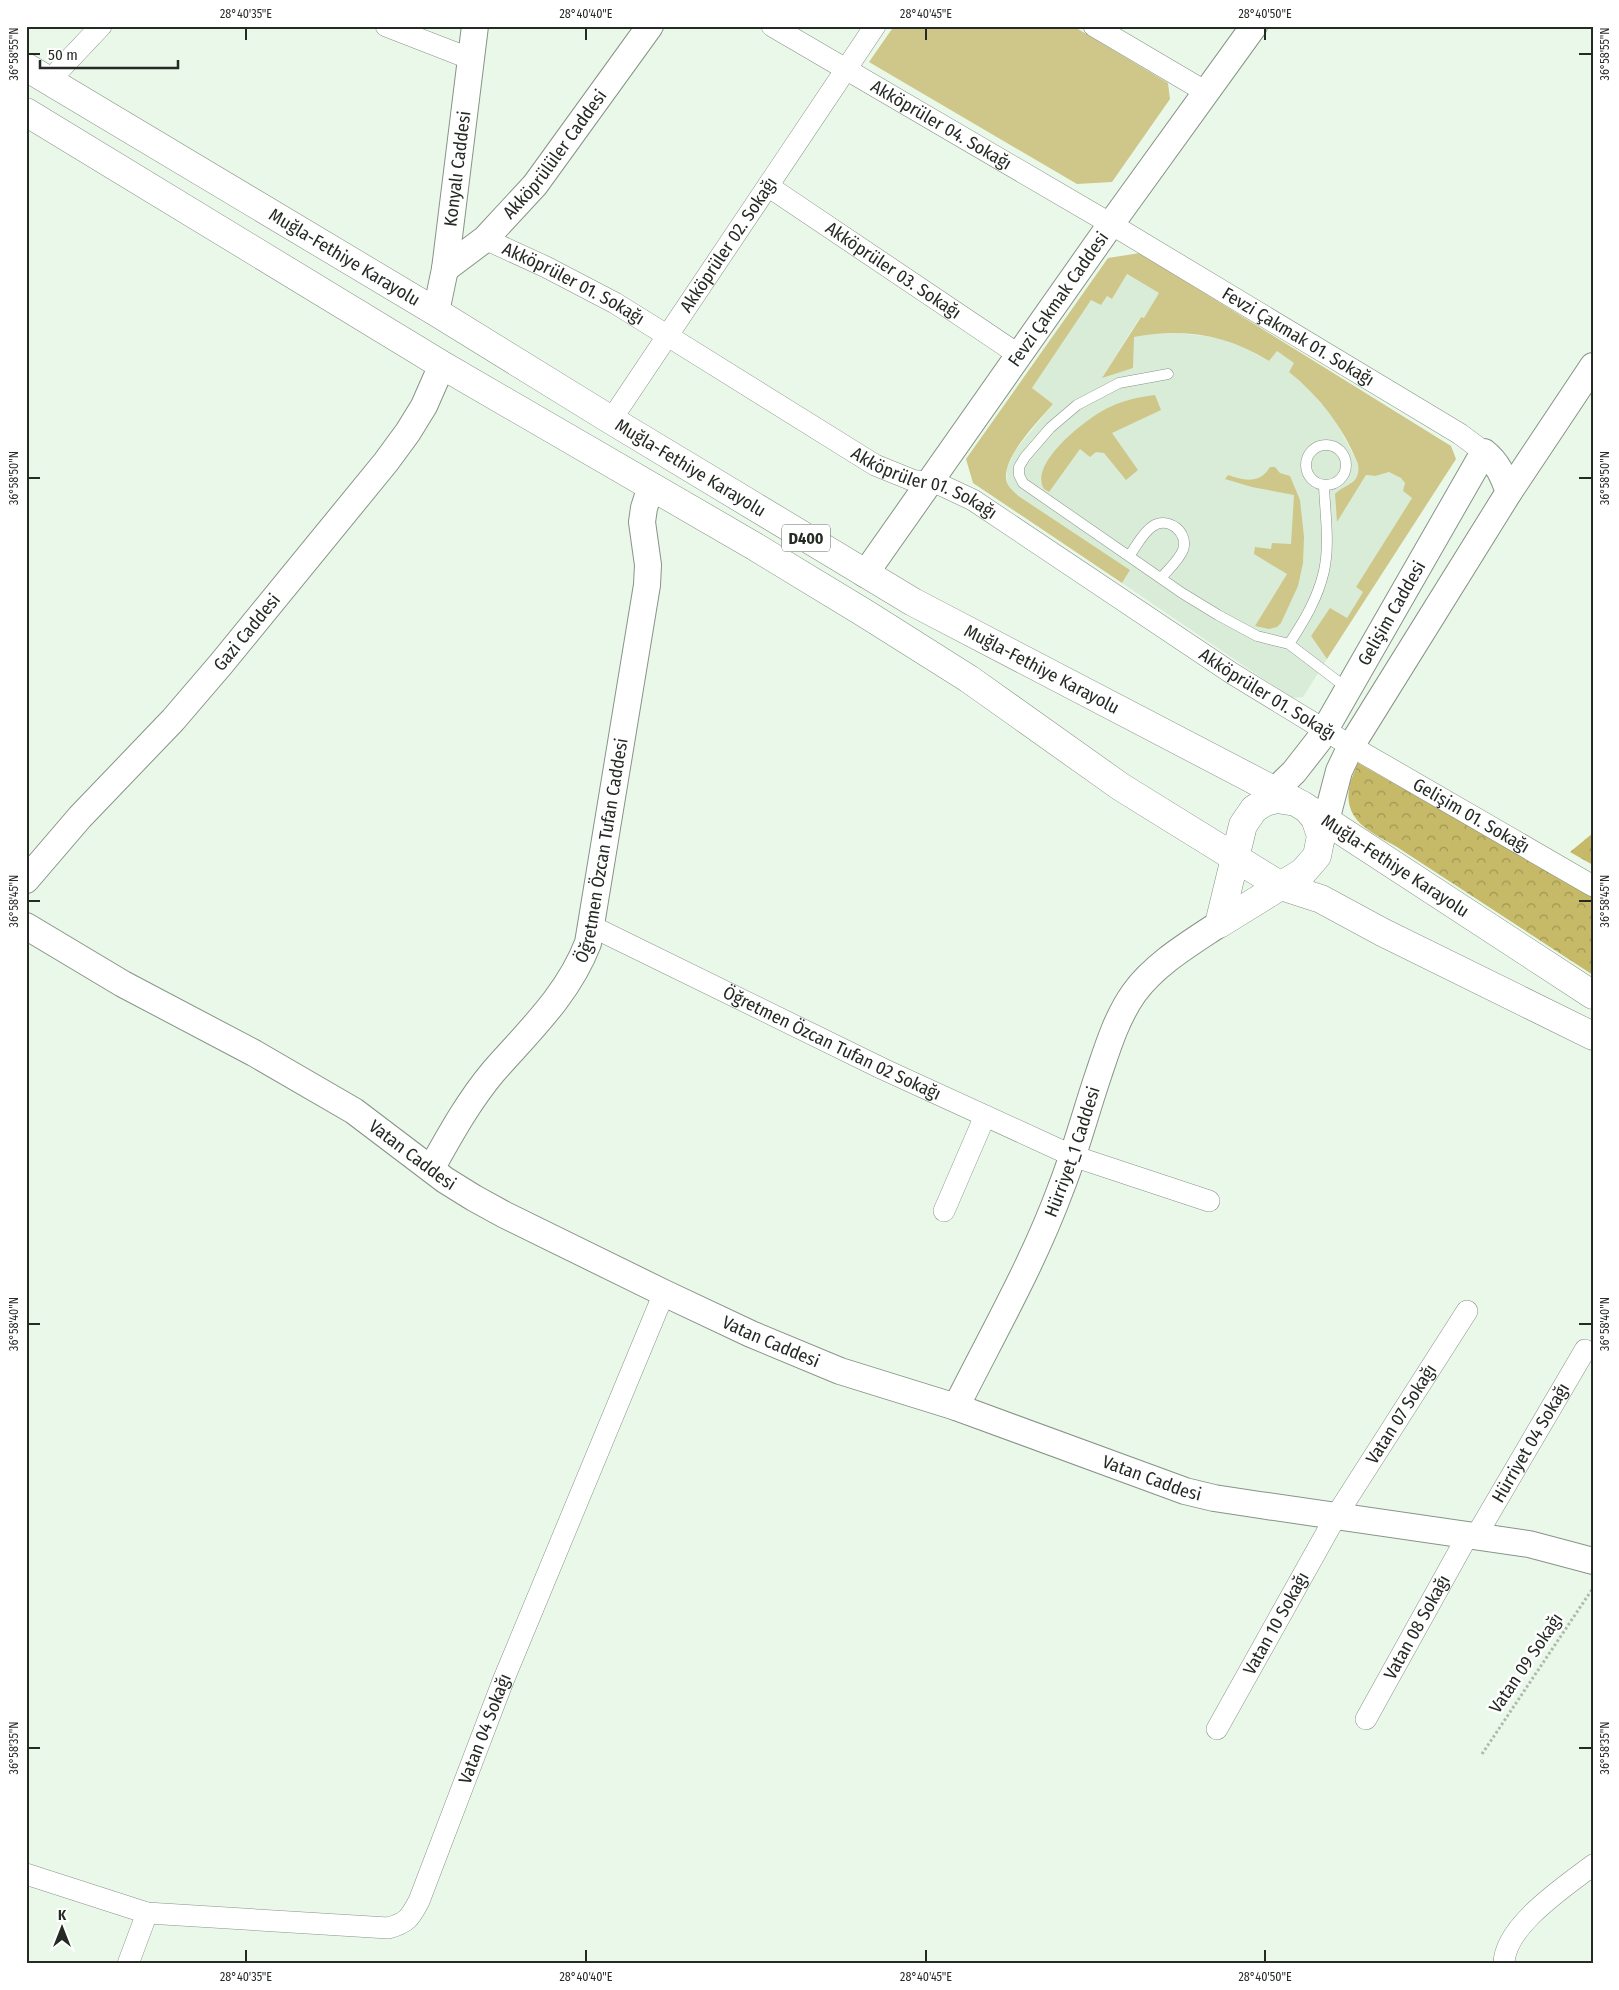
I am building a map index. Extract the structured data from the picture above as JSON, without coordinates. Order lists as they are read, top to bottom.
{
  "streets": {
    "highway": ["Muğla-Fethiye Karayolu", "D400"],
    "street": [
      "Akköprüler 04. Sokağı",
      "Akköprülüler Caddesi",
      "Konyalı Caddesi",
      "Akköprüler 02. Sokağı",
      "Akköprüler 03. Sokağı",
      "Akköprüler 01. Sokağı",
      "Fevzi Çakmak Caddesi",
      "Fevzi Çakmak 01. Sokağı",
      "Gelişim Caddesi",
      "Gazi Caddesi",
      "Gelişim 01. Sokağı",
      "Öğretmen Özcan Tufan Caddesi",
      "Öğretmen Özcan Tufan 02 Sokağı",
      "Hürriyet_1 Caddesi",
      "Vatan Caddesi",
      "Vatan 07 Sokağı",
      "Hürriyet 04 Sokağı",
      "Vatan 10 Sokağı",
      "Vatan 08 Sokağı",
      "Vatan 04 Sokağı"
    ],
    "path": ["Vatan 09 Sokağı"]
  },
  "crossings": [
    ["Akköprüler 04. Sokağı", "Akköprüler 02. Sokağı"],
    ["Akköprüler 04. Sokağı", "Fevzi Çakmak Caddesi"],
    ["Akköprüler 04. Sokağı", "Fevzi Çakmak 01. Sokağı"],
    ["Akköprülüler Caddesi", "Konyalı Caddesi"],
    ["Akköprülüler Caddesi", "Akköprüler 01. Sokağı"],
    ["Konyalı Caddesi", "Muğla-Fethiye Karayolu"],
    ["Akköprüler 02. Sokağı", "Muğla-Fethiye Karayolu"],
    ["Akköprüler 02. Sokağı", "Akköprüler 03. Sokağı"],
    ["Akköprüler 02. Sokağı", "Akköprüler 01. Sokağı"],
    ["Muğla-Fethiye Karayolu", "Fevzi Çakmak Caddesi"],
    ["Muğla-Fethiye Karayolu", "Gelişim Caddesi"],
    ["Muğla-Fethiye Karayolu", "Gazi Caddesi"],
    ["Muğla-Fethiye Karayolu", "Öğretmen Özcan Tufan Caddesi"],
    ["Akköprüler 03. Sokağı", "Fevzi Çakmak Caddesi"],
    ["Akköprüler 01. Sokağı", "Fevzi Çakmak Caddesi"],
    ["Akköprüler 01. Sokağı", "Gelişim Caddesi"],
    ["Akköprüler 01. Sokağı", "Gelişim 01. Sokağı"],
    ["Fevzi Çakmak Caddesi", "Fevzi Çakmak 01. Sokağı"],
    ["Fevzi Çakmak 01. Sokağı", "Gelişim Caddesi"],
    ["Gelişim Caddesi", "Gelişim 01. Sokağı"],
    ["Öğretmen Özcan Tufan Caddesi", "Öğretmen Özcan Tufan 02 Sokağı"],
    ["Öğretmen Özcan Tufan Caddesi", "Vatan Caddesi"],
    ["Öğretmen Özcan Tufan 02 Sokağı", "Hürriyet_1 Caddesi"],
    ["Hürriyet_1 Caddesi", "Vatan Caddesi"],
    ["Vatan Caddesi", "Vatan 07 Sokağı"],
    ["Vatan Caddesi", "Hürriyet 04 Sokağı"],
    ["Vatan Caddesi", "Vatan 10 Sokağı"],
    ["Vatan Caddesi", "Vatan 08 Sokağı"],
    ["Vatan Caddesi", "Vatan 04 Sokağı"],
    ["Vatan 07 Sokağı", "Vatan 10 Sokağı"],
    ["Hürriyet 04 Sokağı", "Vatan 08 Sokağı"]
  ],
  "scale_bar": "50 m",
  "north": "top",
  "coordinates": [
    "28°40'35\"E",
    "28°40'40\"E",
    "28°40'45\"E",
    "28°40'50\"E",
    "36°58'55\"N",
    "36°58'50\"N",
    "36°58'45\"N",
    "36°58'40\"N",
    "36°58'35\"N"
  ]
}
